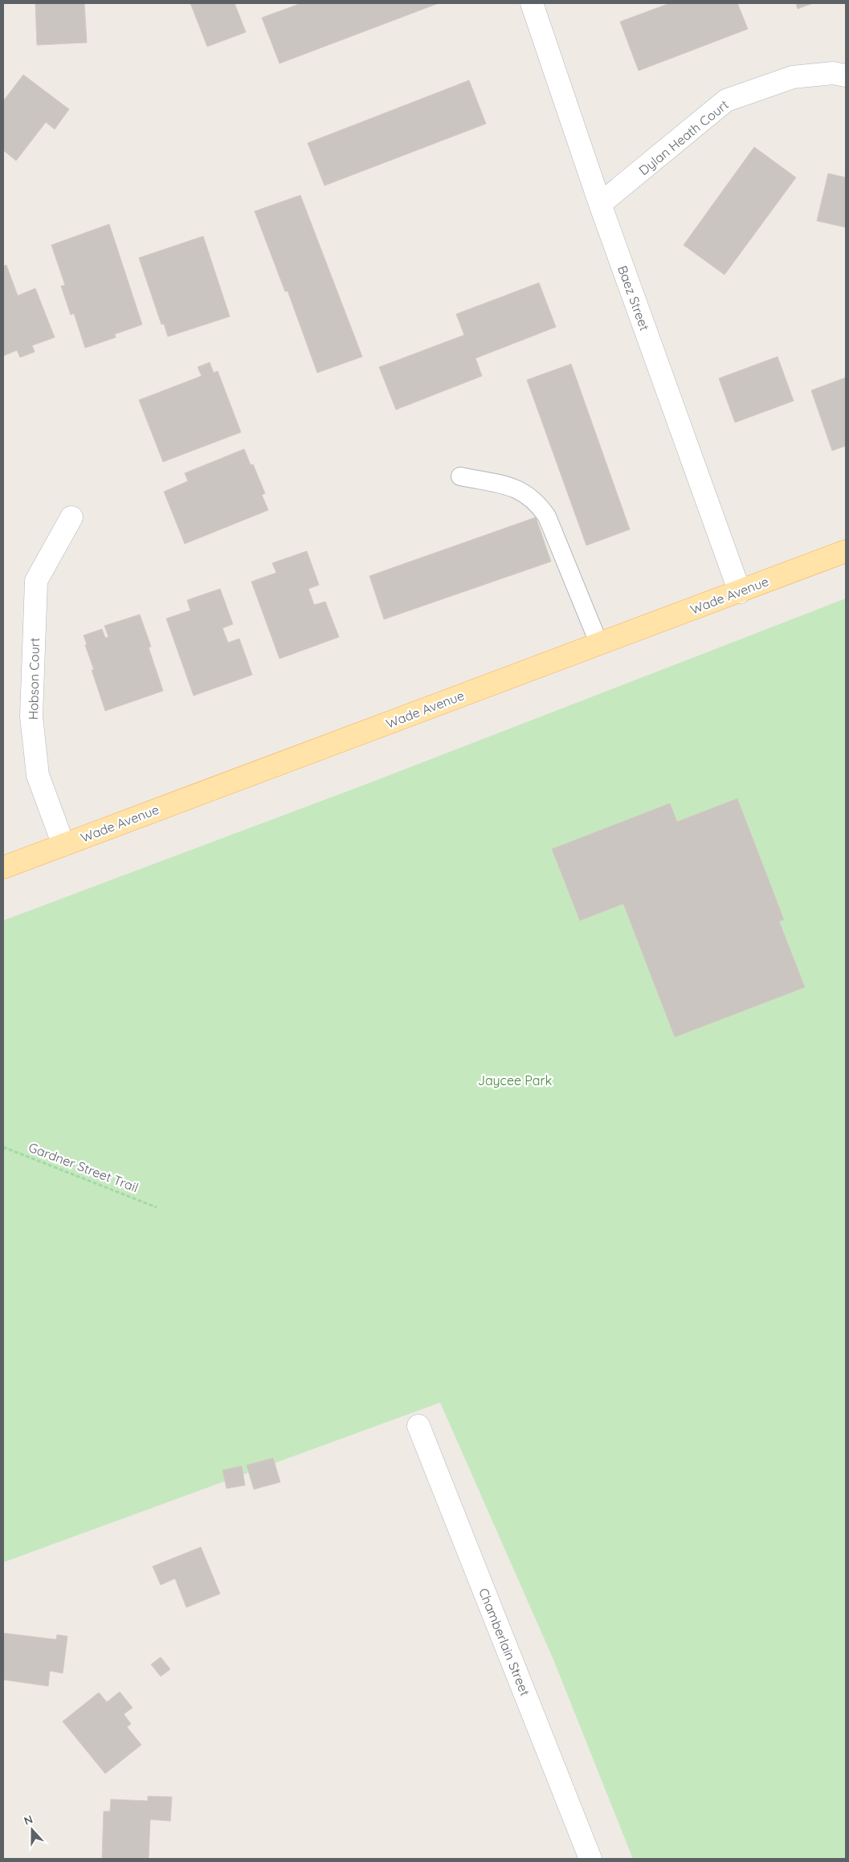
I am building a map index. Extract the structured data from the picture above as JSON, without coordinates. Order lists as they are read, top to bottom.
{
  "streets": {
    "main road": ["Wade Avenue"],
    "street": [
      "Dylan Heath Court",
      "Baez Street",
      "Hobson Court",
      "Chamberlain Street"
    ],
    "path": ["Gardner Street Trail"]
  },
  "crossings": [
    ["Dylan Heath Court", "Baez Street"],
    ["Baez Street", "Wade Avenue"],
    ["Wade Avenue", "Hobson Court"]
  ],
  "parks": ["Jaycee Park"],
  "north": "top"
}
